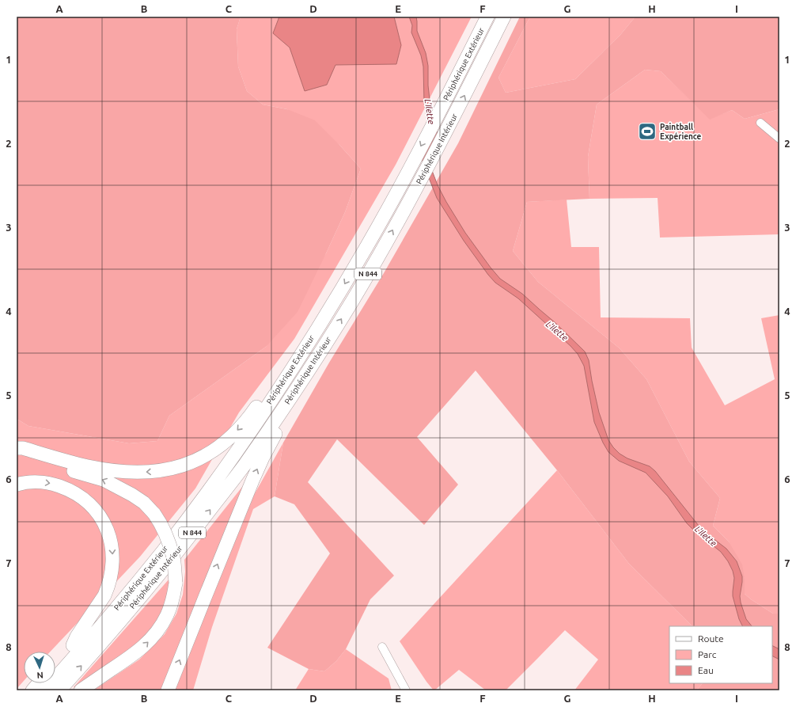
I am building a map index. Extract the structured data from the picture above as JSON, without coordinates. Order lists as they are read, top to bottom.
{
  "streets": {
    "highway": ["Périphérique Extérieur", "Périphérique Intérieur", "N 844"]
  },
  "one_way": ["Périphérique Extérieur"],
  "water": ["L'Ilette"],
  "places": {
    "sports": ["Paintball Expérience"]
  },
  "legend": ["Route", "Parc", "Eau"],
  "north": "bottom",
  "grid": {
    "columns": [
      "A",
      "B",
      "C",
      "D",
      "E",
      "F",
      "G",
      "H",
      "I"
    ],
    "rows": [
      "1",
      "2",
      "3",
      "4",
      "5",
      "6",
      "7",
      "8"
    ]
  }
}
